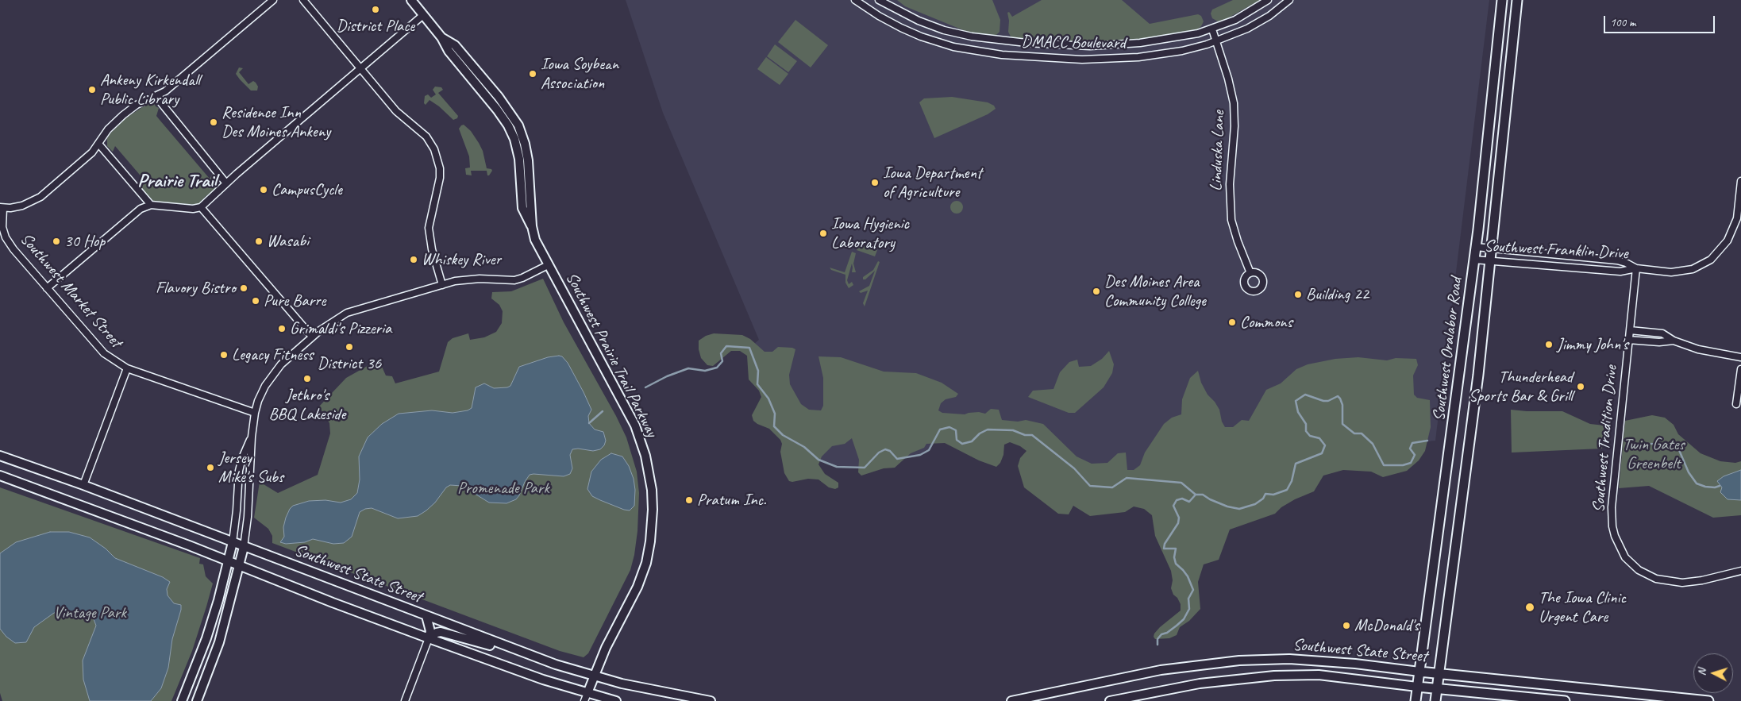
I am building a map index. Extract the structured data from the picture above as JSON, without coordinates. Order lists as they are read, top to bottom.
{
  "streets": {
    "main road": ["Southwest Oralabor Road", "Southwest Prairie Trail Parkway", "Southwest State Street"],
    "street": [
      "DMACC Boulevard",
      "Linduska Lane",
      "Southwest Franklin Drive",
      "Southwest Market Street",
      "Southwest Tradition Drive"
    ]
  },
  "crossings": [
    ["DMACC Boulevard", "Linduska Lane"],
    ["Southwest Franklin Drive", "Southwest Oralabor Road"],
    ["Southwest Franklin Drive", "Southwest Tradition Drive"],
    ["Southwest Oralabor Road", "Southwest State Street"],
    ["Southwest Prairie Trail Parkway", "Southwest State Street"]
  ],
  "districts": ["Prairie Trail"],
  "parks": ["Twin Gates Greenbelt", "Promenade Park", "Vintage Park"],
  "places": [
    "District Place",
    "Iowa Soybean Association",
    "Ankeny Kirkendall Public Library",
    "Residence Inn Des Moines Ankeny",
    "Iowa Department of Agriculture",
    "CampusCycle",
    "Iowa Hygienic Laboratory",
    "30 Hop",
    "Wasabi",
    "Whiskey River",
    "Flavory Bistro",
    "Des Moines Area Community College",
    "Building 22",
    "Pure Barre",
    "Commons",
    "Grimaldi's Pizzeria",
    "Jimmy John's",
    "District 36",
    "Legacy Fitness",
    "Jethro's BBQ Lakeside",
    "Thunderhead Sports Bar & Grill",
    "Jersey Mike's Subs",
    "Pratum Inc.",
    "The Iowa Clinic Urgent Care",
    "McDonald's"
  ],
  "scale_bar": "100 m",
  "north": "left"
}
